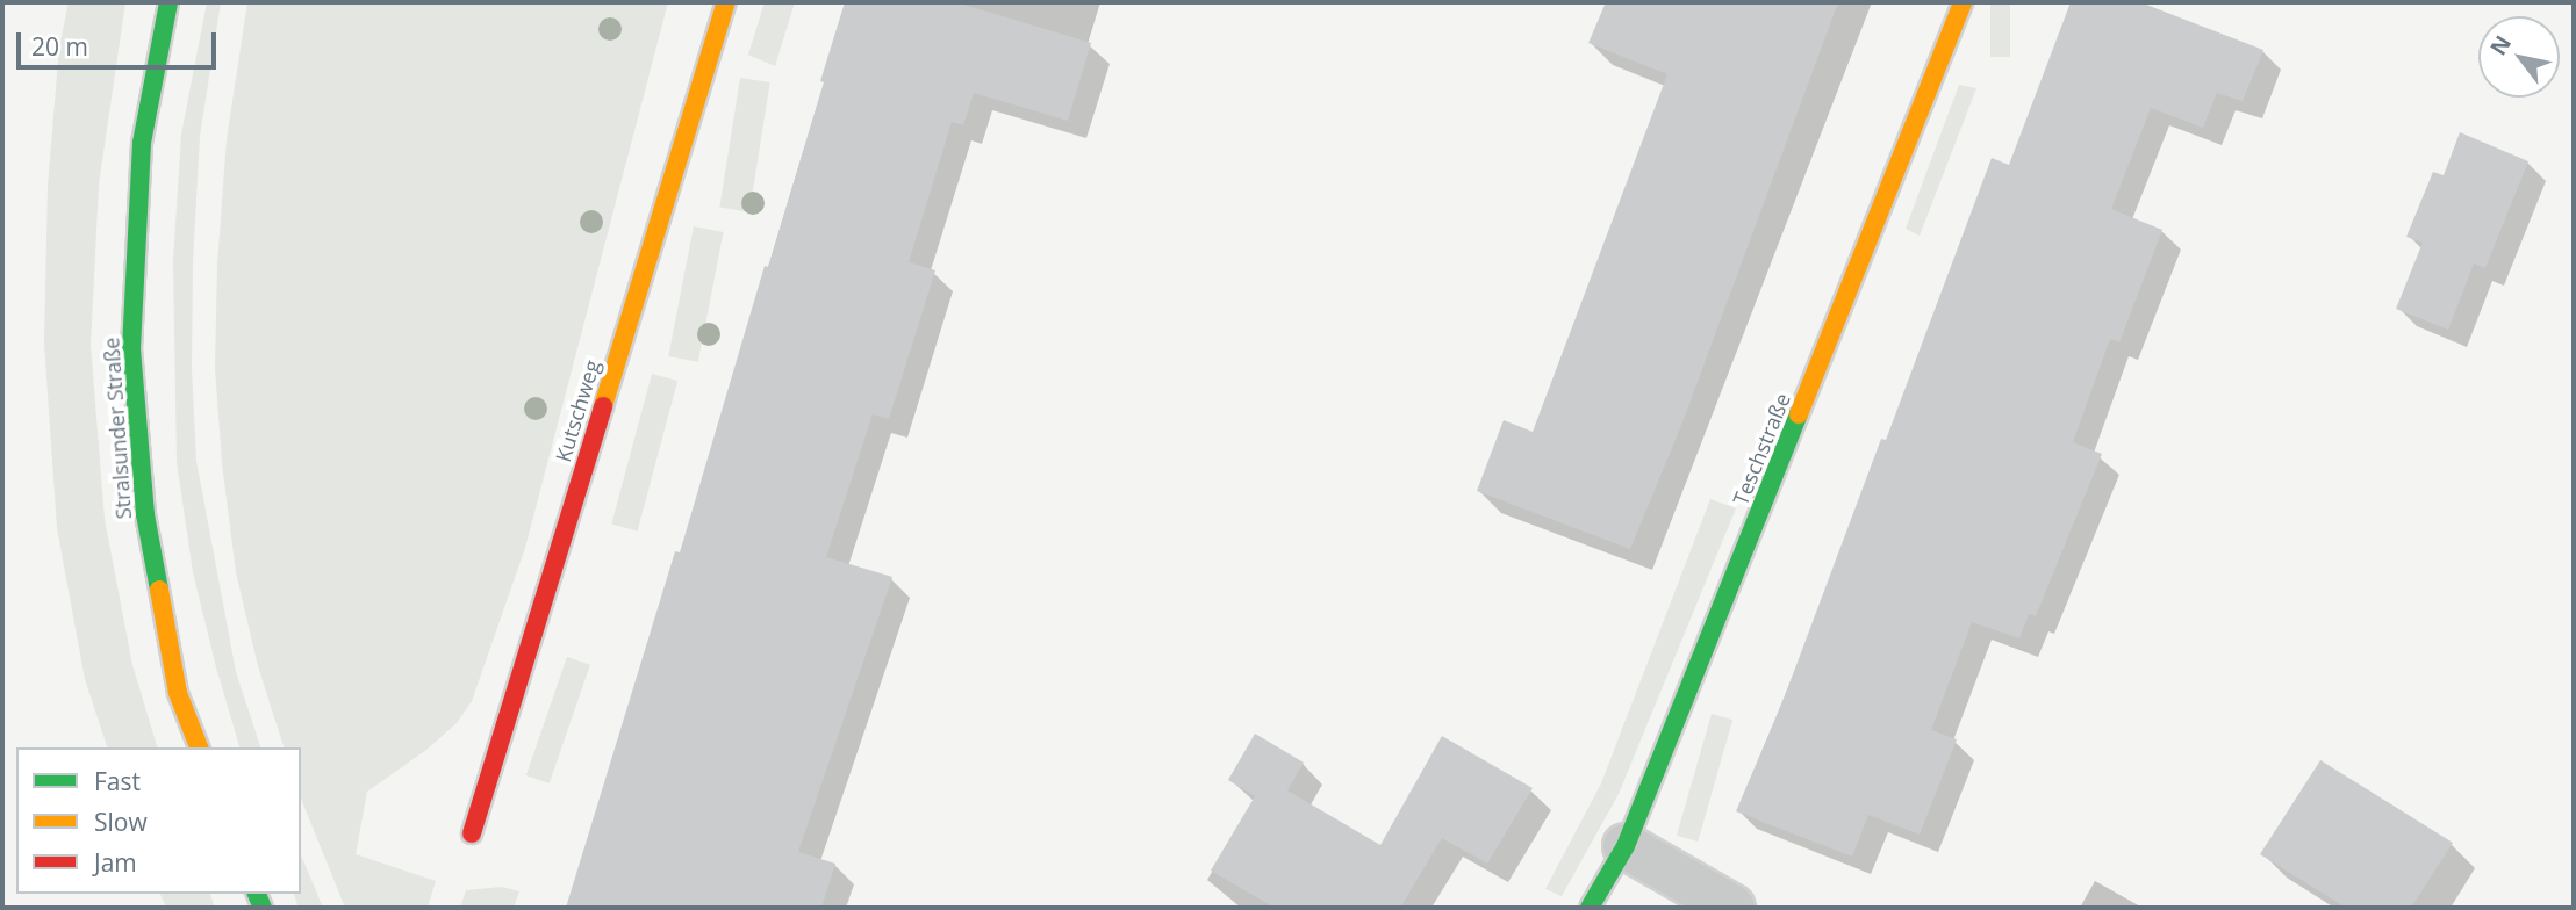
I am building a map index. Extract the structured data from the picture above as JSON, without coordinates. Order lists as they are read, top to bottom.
{
  "streets": {
    "street": ["Kutschweg", "Stralsunder Straße", "Teschstraße"]
  },
  "legend": ["Fast", "Slow", "Jam"],
  "scale_bar": "20 m",
  "north": "top left"
}
